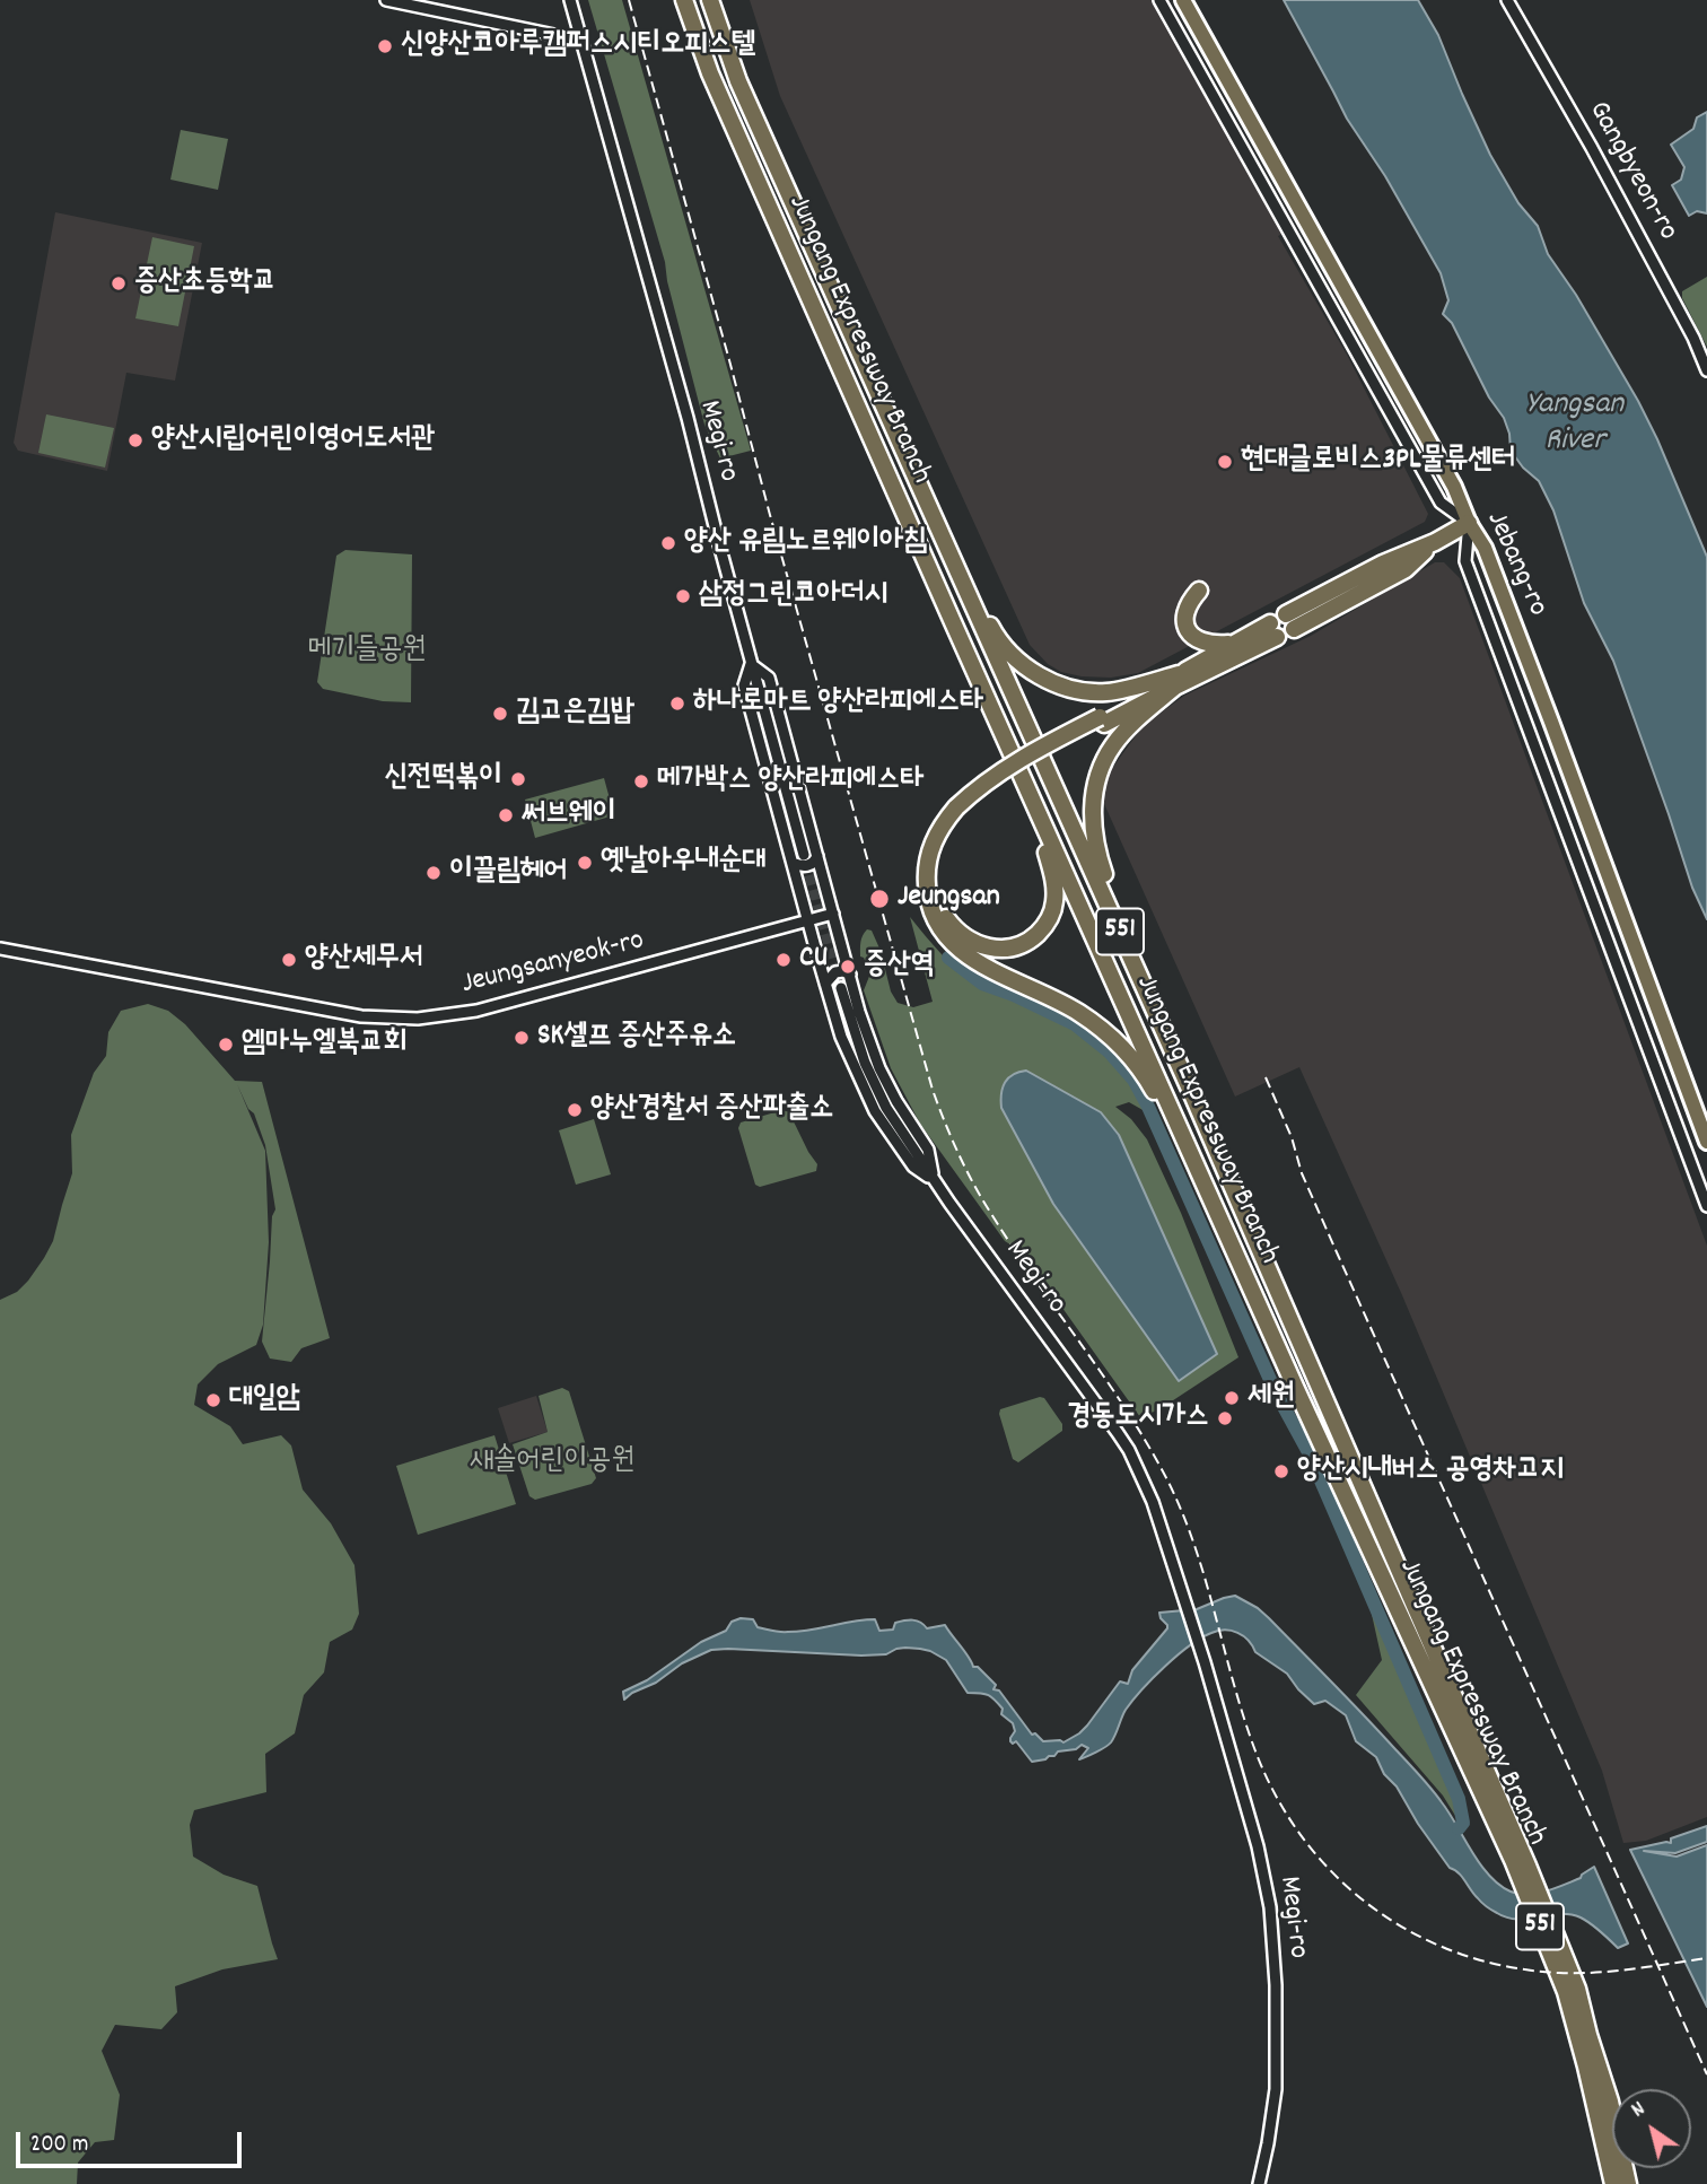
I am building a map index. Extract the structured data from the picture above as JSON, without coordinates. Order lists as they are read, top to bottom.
{
  "streets": {
    "highway": ["Jungang Expressway Branch", "551"],
    "main road": ["Jebang-ro"],
    "street": ["Gangbyeon-ro", "Megi-ro", "Jeungsanyeok-ro"]
  },
  "water": ["Yangsan River"],
  "parks": ["메기들공원", "새솔어린이공원"],
  "places": [
    "신양산코아루캠퍼스시티오피스텔",
    "증산초등학교",
    "양산시립어린이영어도서관",
    "현대글로비스3PL물류센터",
    "양산 유림노르웨이아침",
    "삼정그린코아더시",
    "하나로마트 양산라피에스타",
    "김고은김밥",
    "신전떡볶이",
    "메가박스 양산라피에스타",
    "써브웨이",
    "옛날아우내순대",
    "이끌림헤어",
    "Jeungsan",
    "양산세무서",
    "CU",
    "증산역",
    "SK셀프 증산주유소",
    "엠마누엘북교회",
    "양산경찰서 증산파출소",
    "세원",
    "대일암",
    "경동도시가스",
    "양산시내버스 공영차고지"
  ],
  "scale_bar": "200 m",
  "north": "top left"
}
